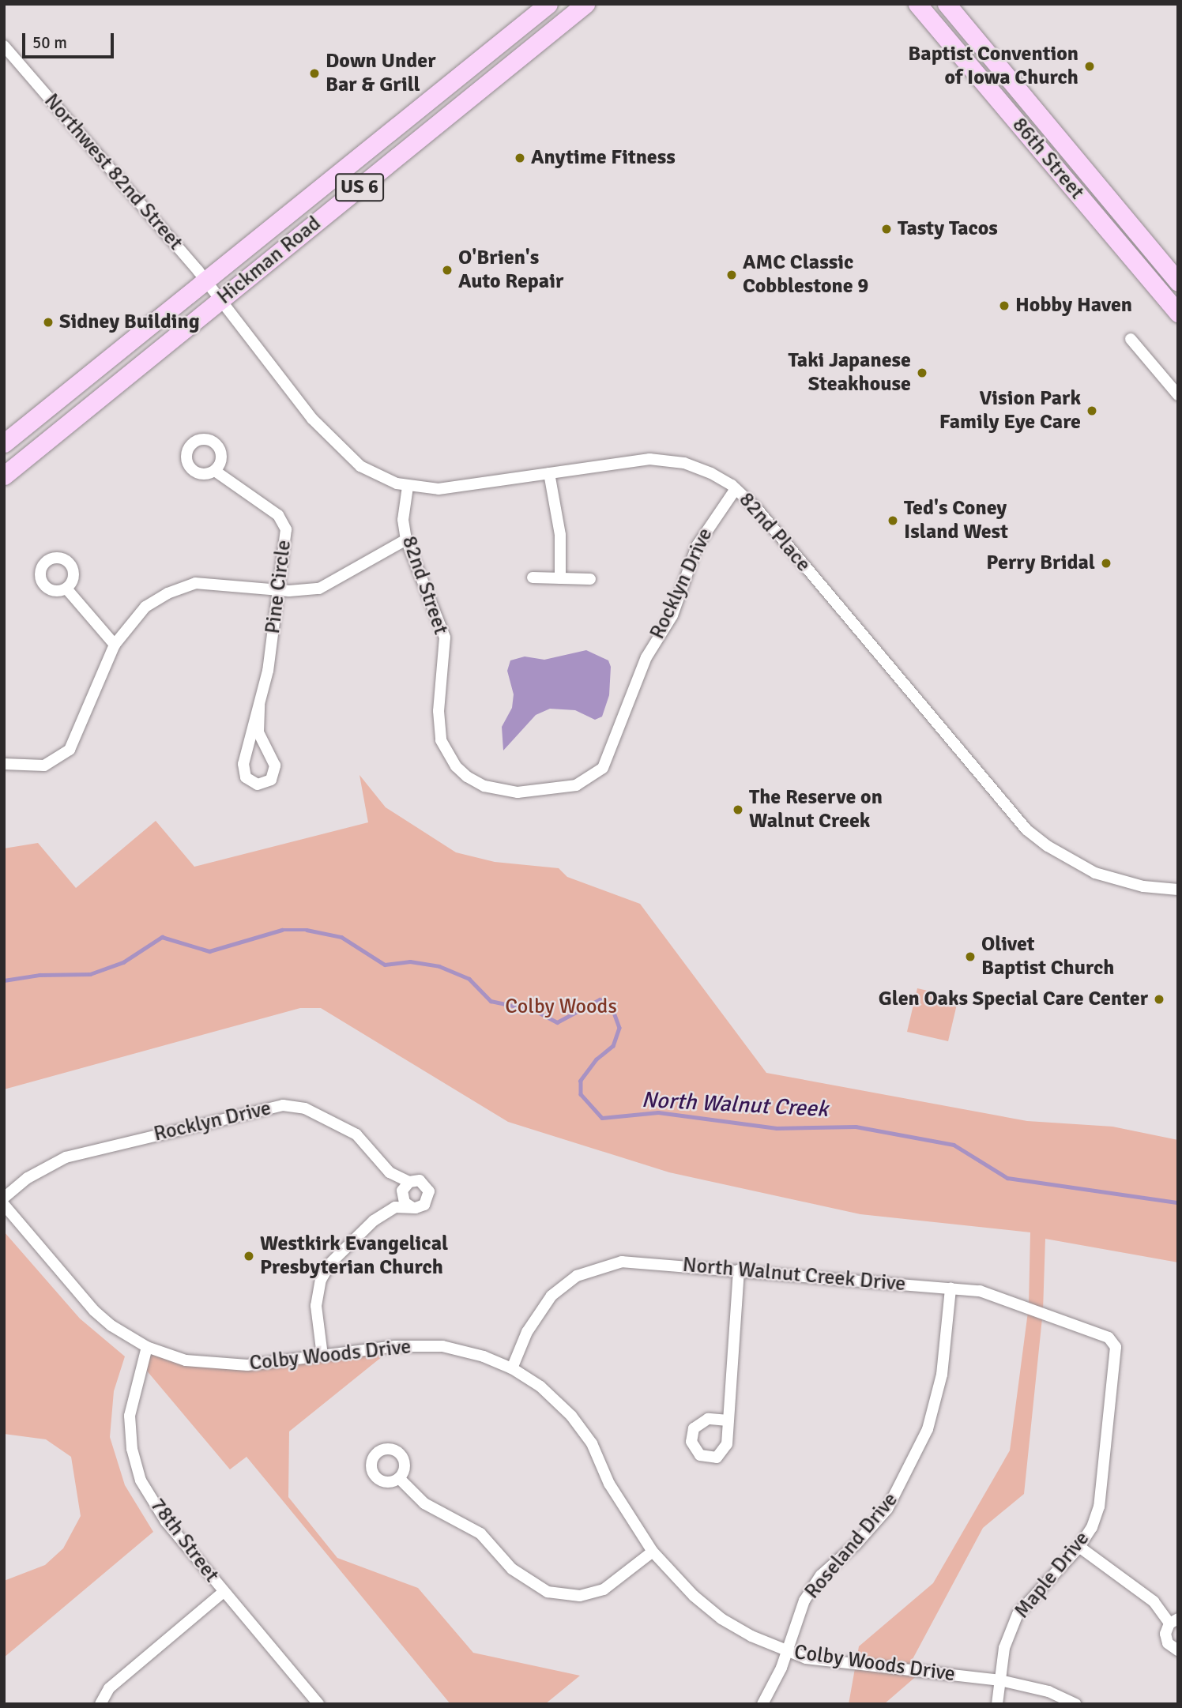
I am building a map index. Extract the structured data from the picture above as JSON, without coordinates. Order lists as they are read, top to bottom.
{
  "streets": {
    "main road": ["86th Street", "US 6", "Hickman Road"],
    "street": [
      "Northwest 82nd Street",
      "82nd Place",
      "Rocklyn Drive",
      "82nd Street",
      "Pine Circle",
      "North Walnut Creek Drive",
      "Colby Woods Drive",
      "78th Street",
      "Roseland Drive",
      "Maple Drive"
    ]
  },
  "crossings": [
    ["Northwest 82nd Street", "Hickman Road"],
    ["82nd Place", "Rocklyn Drive"],
    ["82nd Place", "82nd Street"],
    ["Rocklyn Drive", "82nd Street"],
    ["North Walnut Creek Drive", "Colby Woods Drive"],
    ["North Walnut Creek Drive", "Roseland Drive"],
    ["North Walnut Creek Drive", "Maple Drive"],
    ["Colby Woods Drive", "78th Street"],
    ["Colby Woods Drive", "Roseland Drive"],
    ["Colby Woods Drive", "Maple Drive"]
  ],
  "water": ["North Walnut Creek"],
  "parks": ["Colby Woods"],
  "places": [
    "Baptist Convention of Iowa Church",
    "Down Under Bar & Grill",
    "Anytime Fitness",
    "Tasty Tacos",
    "O'Brien's Auto Repair",
    "AMC Classic Cobblestone 9",
    "Hobby Haven",
    "Sidney Building",
    "Taki Japanese Steakhouse",
    "Vision Park Family Eye Care",
    "Ted's Coney Island West",
    "Perry Bridal",
    "The Reserve on Walnut Creek",
    "Olivet Baptist Church",
    "Glen Oaks Special Care Center",
    "Westkirk Evangelical Presbyterian Church"
  ],
  "scale_bar": "50 m"
}
